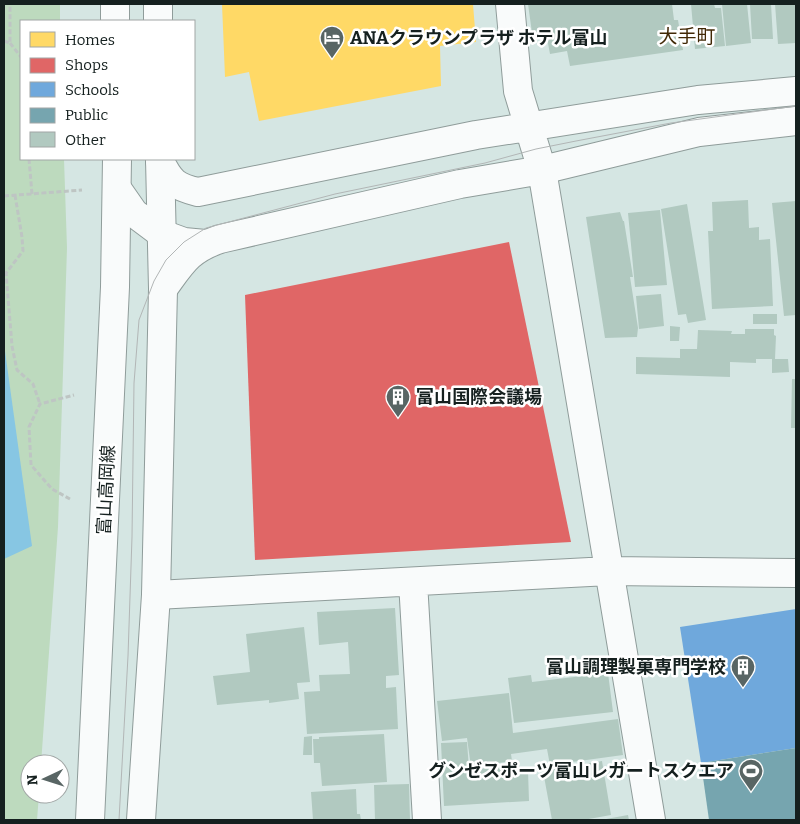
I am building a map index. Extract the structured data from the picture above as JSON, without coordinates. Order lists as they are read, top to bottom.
{
  "streets": {
    "street": ["富山高岡線"]
  },
  "districts": ["大手町"],
  "places": {
    "hotel": ["ANAクラウンプラザ ホテル富山"],
    "building": ["富山国際会議場", "富山調理製菓専門学校"],
    "sports": ["グンゼスポーツ富山レガートスクエア"]
  },
  "legend": [
    "Homes",
    "Shops",
    "Schools",
    "Public",
    "Other"
  ],
  "north": "left"
}
